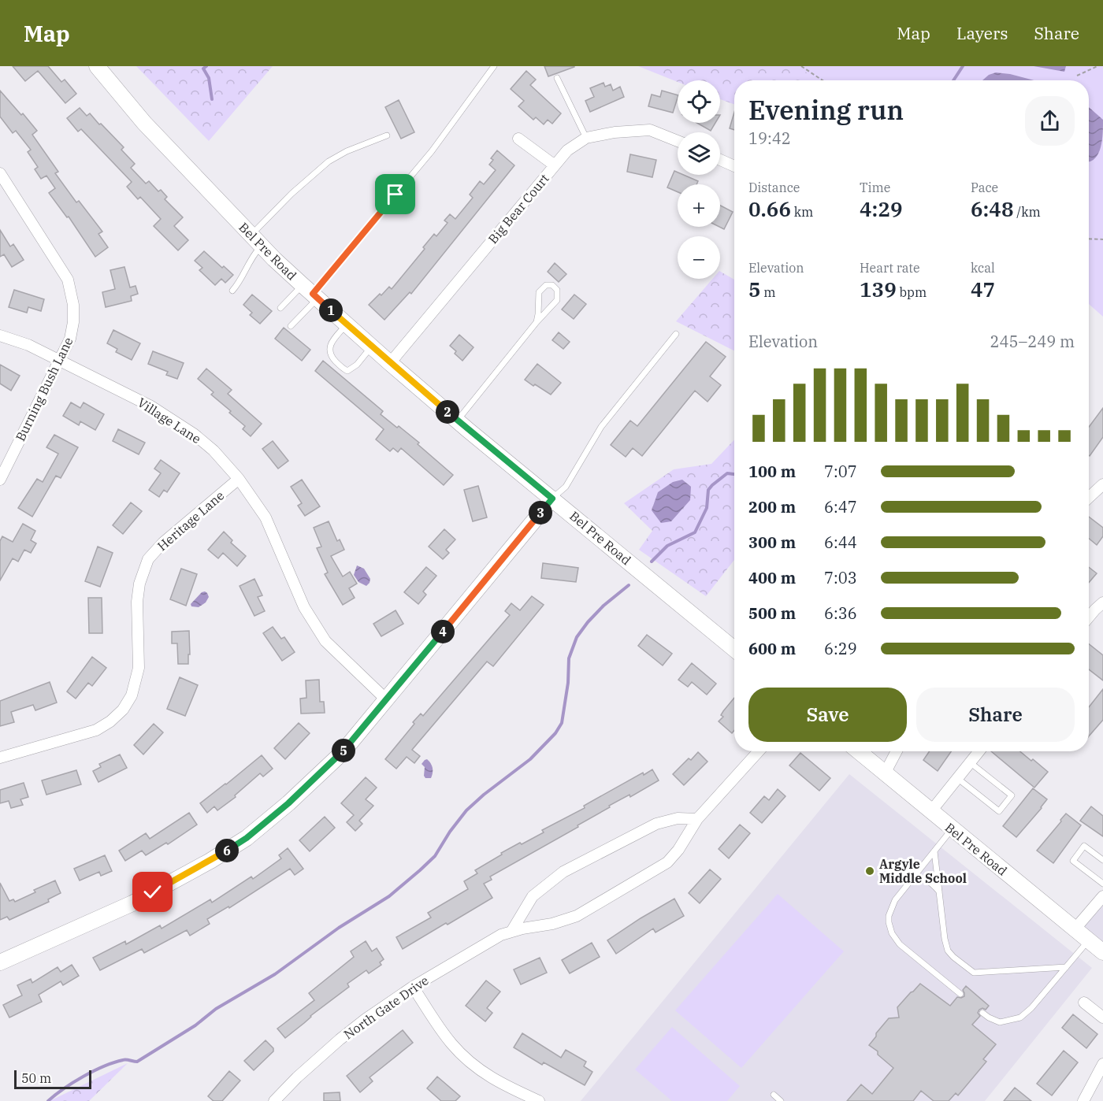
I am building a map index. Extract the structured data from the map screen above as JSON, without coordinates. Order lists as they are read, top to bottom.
{
  "streets": {
    "main road": ["Bel Pre Road"],
    "street": [
      "Big Bear Court",
      "Burning Bush Lane",
      "Village Lane",
      "Heritage Lane",
      "North Gate Drive"
    ]
  },
  "crossings": [
    ["Big Bear Court", "Bel Pre Road"],
    ["Burning Bush Lane", "Village Lane"],
    ["Village Lane", "Heritage Lane"]
  ],
  "places": ["Argyle Middle School"],
  "scale_bar": "50 m",
  "page": {
    "header": "Map",
    "nav": ["Map", "Layers", "Share"],
    "map_buttons": ["+", "−"],
    "heading": ["Evening run", "19:42"],
    "stats": [
      ["Distance", "0.66 km"],
      ["Time", "4:29"],
      ["Pace", "6:48 /km"],
      ["Elevation", "5 m"],
      ["Heart rate", "139 bpm"],
      ["kcal", "47"]
    ],
    "pins": [
      "1",
      "2",
      "3",
      "4",
      "5",
      "6"
    ],
    "chart": ["Elevation", "245–249 m"],
    "list": [
      {
        "name": "100 m",
        "note": "7:07"
      },
      {
        "name": "200 m",
        "note": "6:47"
      },
      {
        "name": "300 m",
        "note": "6:44"
      },
      {
        "name": "400 m",
        "note": "7:03"
      },
      {
        "name": "500 m",
        "note": "6:36"
      },
      {
        "name": "600 m",
        "note": "6:29"
      }
    ],
    "buttons": ["Save", "Share"],
    "scale": "50 m"
  }
}
